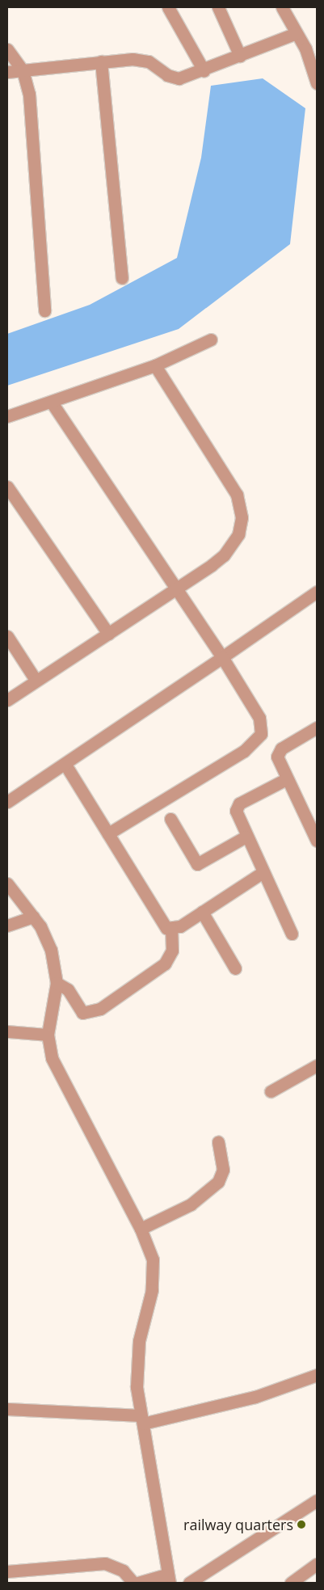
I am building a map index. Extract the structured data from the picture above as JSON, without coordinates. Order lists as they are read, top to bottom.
{
  "places": ["railway quarters"]
}
